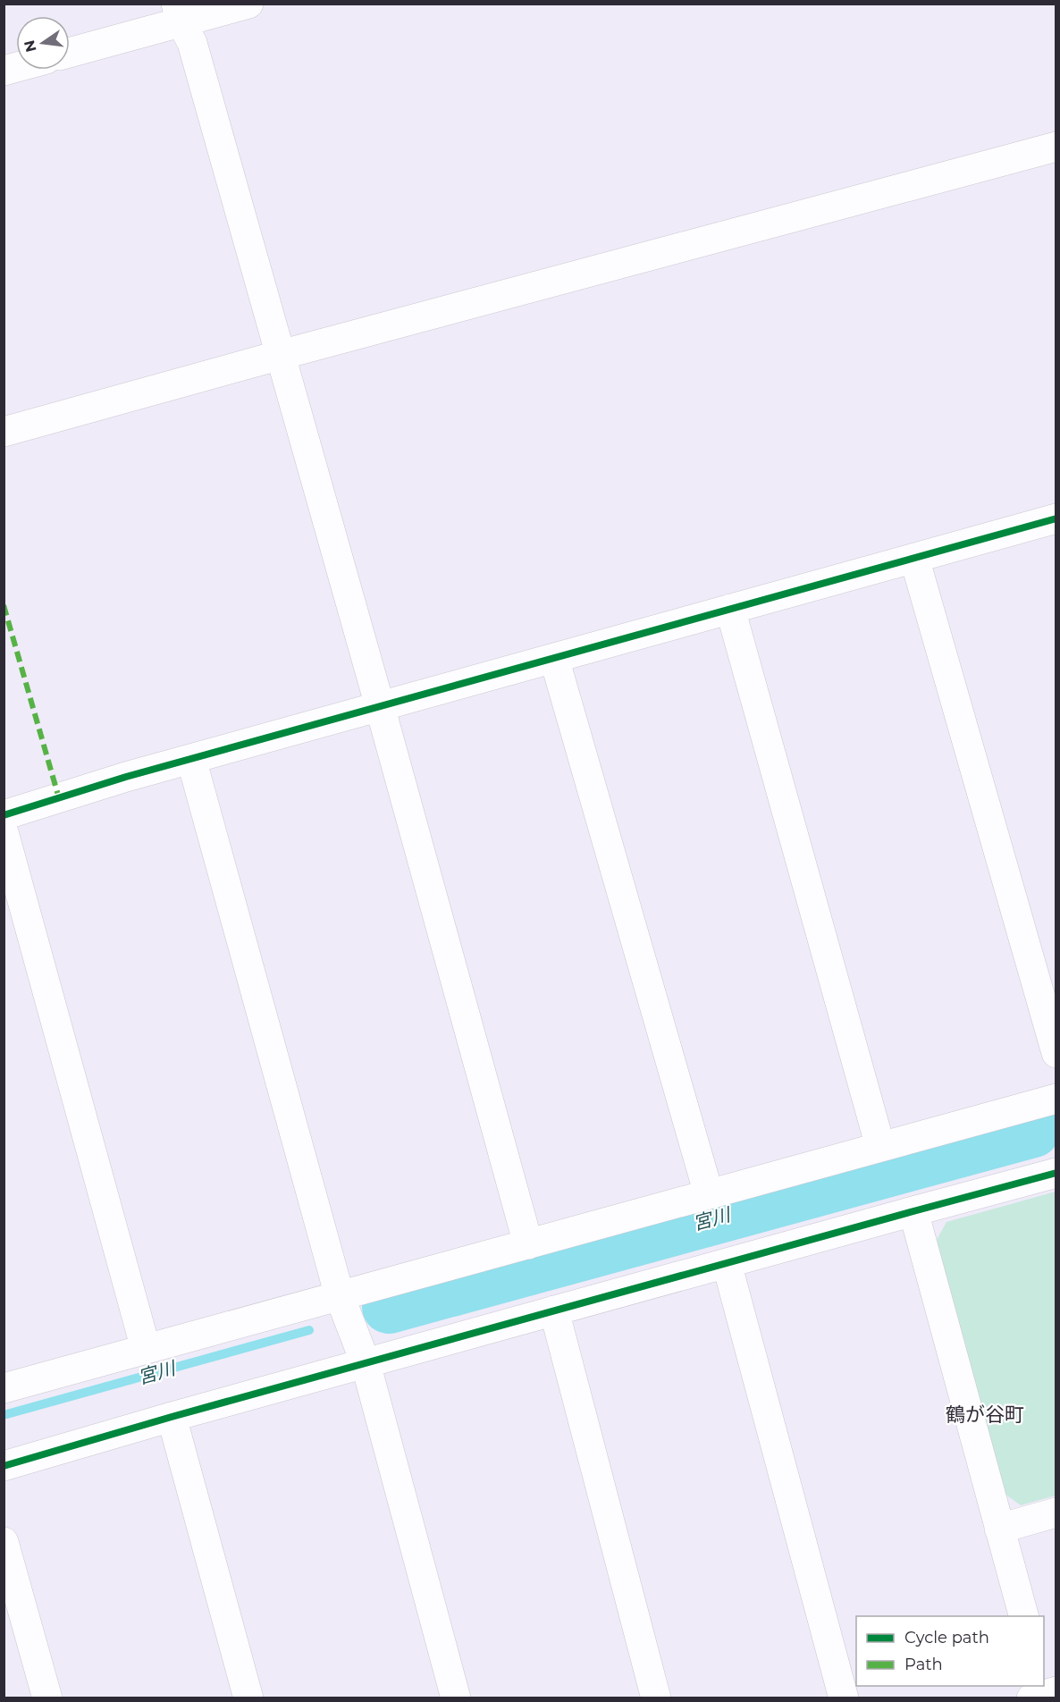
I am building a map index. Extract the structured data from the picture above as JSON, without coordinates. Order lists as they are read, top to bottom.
{
  "districts": ["鶴が谷町"],
  "water": ["宮川"],
  "legend": ["Cycle path", "Path"],
  "north": "left"
}
